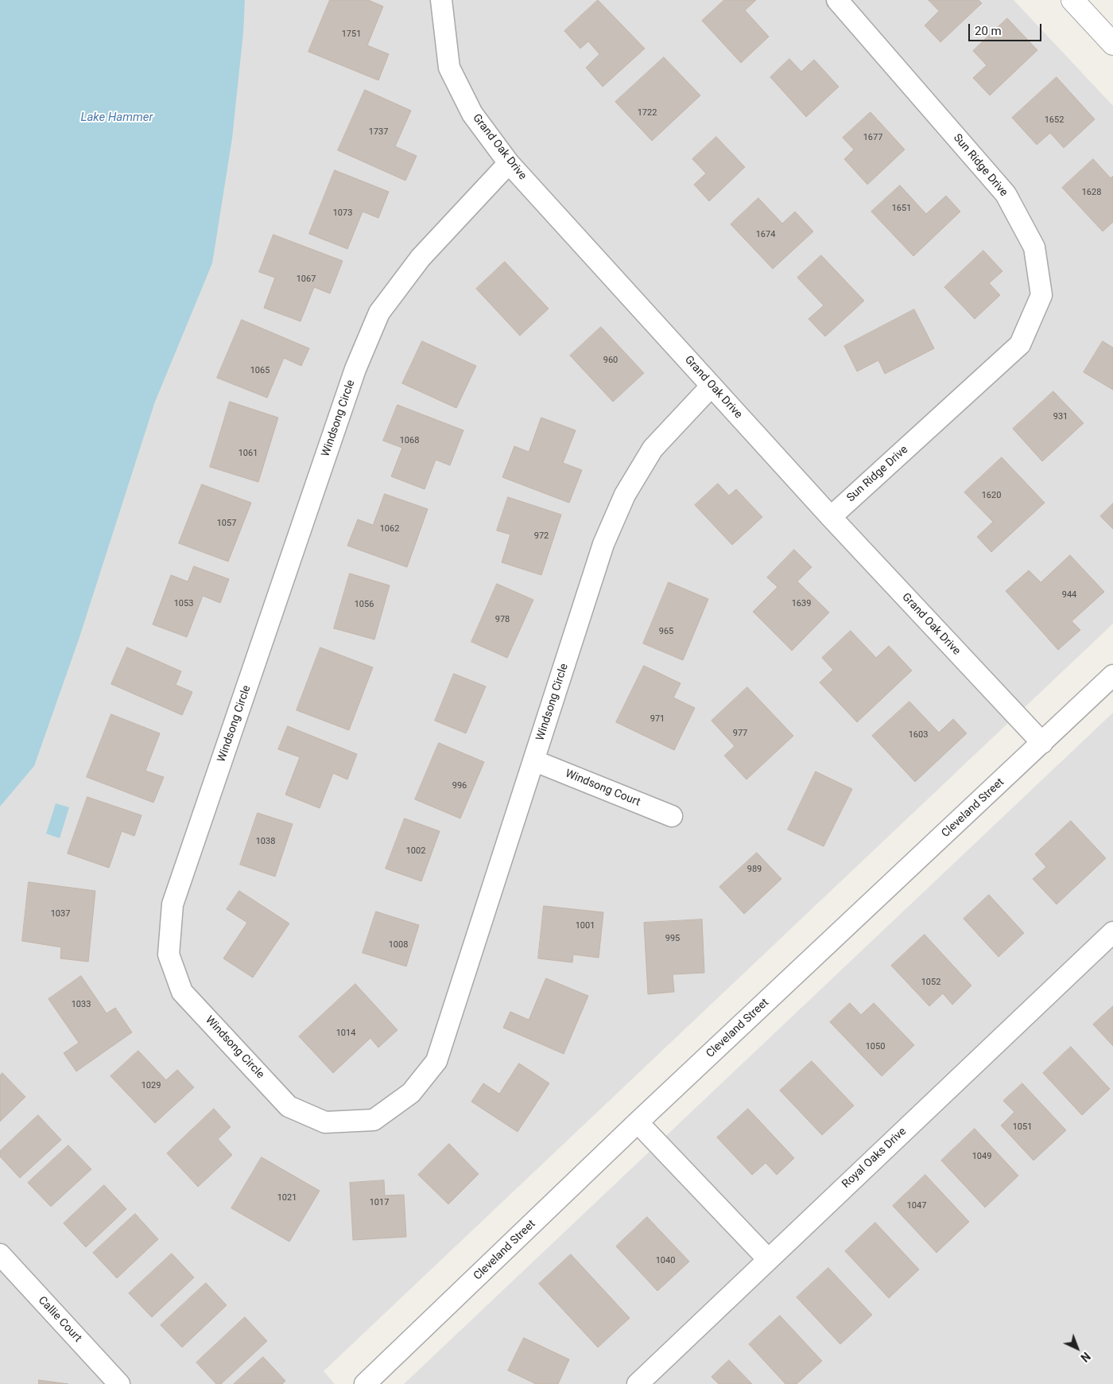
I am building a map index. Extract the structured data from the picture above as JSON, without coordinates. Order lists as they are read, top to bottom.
{
  "streets": {
    "street": [
      "Grand Oak Drive",
      "Sun Ridge Drive",
      "Windsong Circle",
      "Windsong Court",
      "Cleveland Street",
      "Royal Oaks Drive",
      "Callie Court"
    ]
  },
  "crossings": [
    ["Grand Oak Drive", "Sun Ridge Drive"],
    ["Grand Oak Drive", "Windsong Circle"],
    ["Grand Oak Drive", "Cleveland Street"],
    ["Windsong Circle", "Windsong Court"]
  ],
  "water": ["Lake Hammer"],
  "house_numbers": [
    "1751",
    "1722",
    "1652",
    "1737",
    "1677",
    "1628",
    "1651",
    "1073",
    "1674",
    "1067",
    "960",
    "1065",
    "931",
    "1068",
    "1061",
    "1620",
    "1057",
    "1062",
    "972",
    "944",
    "1053",
    "1639",
    "1056",
    "978",
    "965",
    "971",
    "977",
    "1603",
    "996",
    "1038",
    "1002",
    "989",
    "1037",
    "1001",
    "995",
    "1008",
    "1052",
    "1033",
    "1014",
    "1050",
    "1029",
    "1051",
    "1049",
    "1021",
    "1017",
    "1047",
    "1040"
  ],
  "scale_bar": "20 m",
  "north": "bottom right"
}
